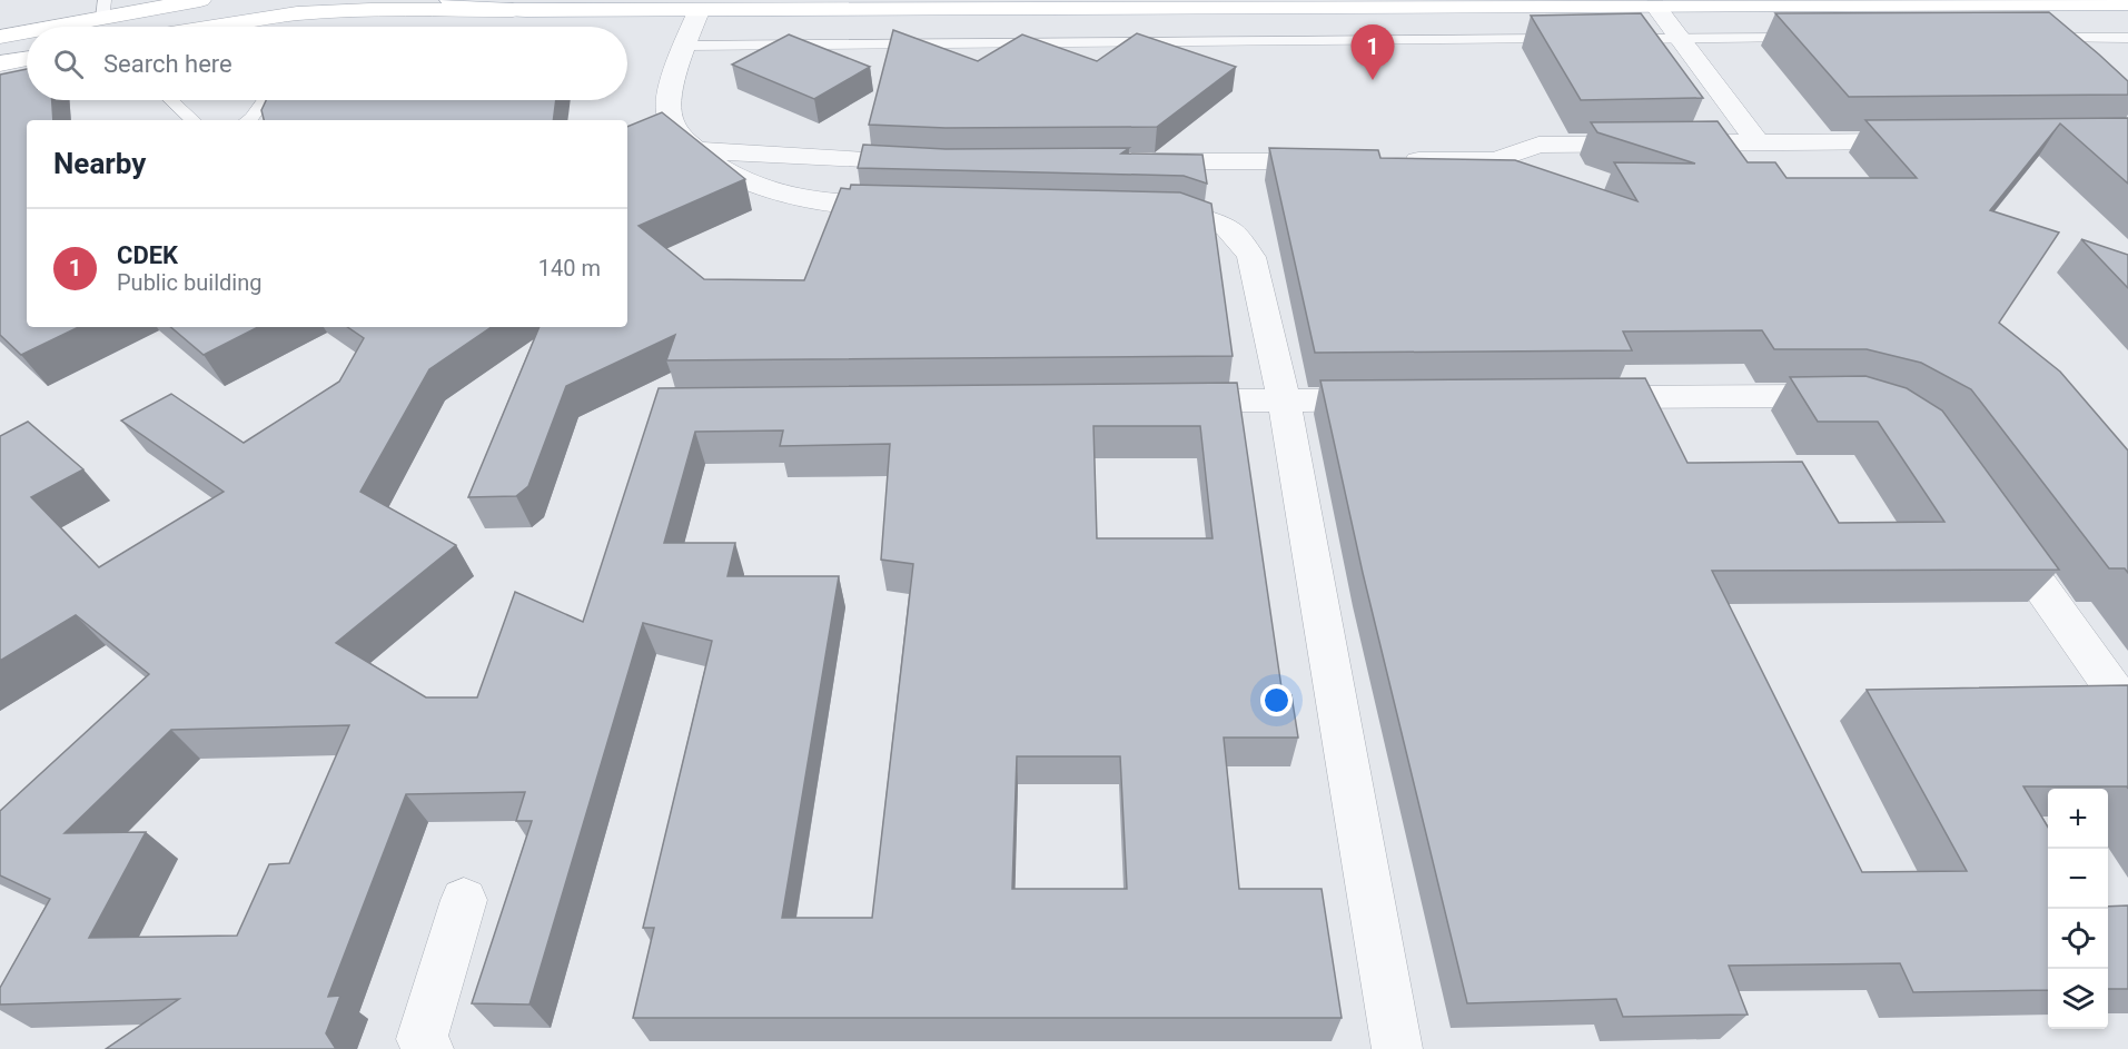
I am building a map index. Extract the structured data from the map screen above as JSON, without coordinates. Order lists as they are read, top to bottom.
{
  "page": {
    "pins": "1",
    "search": "Search here",
    "heading": "Nearby",
    "list": [
      {
        "mark": "1",
        "name": "CDEK",
        "note": "Public building",
        "value": "140 m"
      }
    ],
    "map_buttons": ["+", "−"]
  }
}
